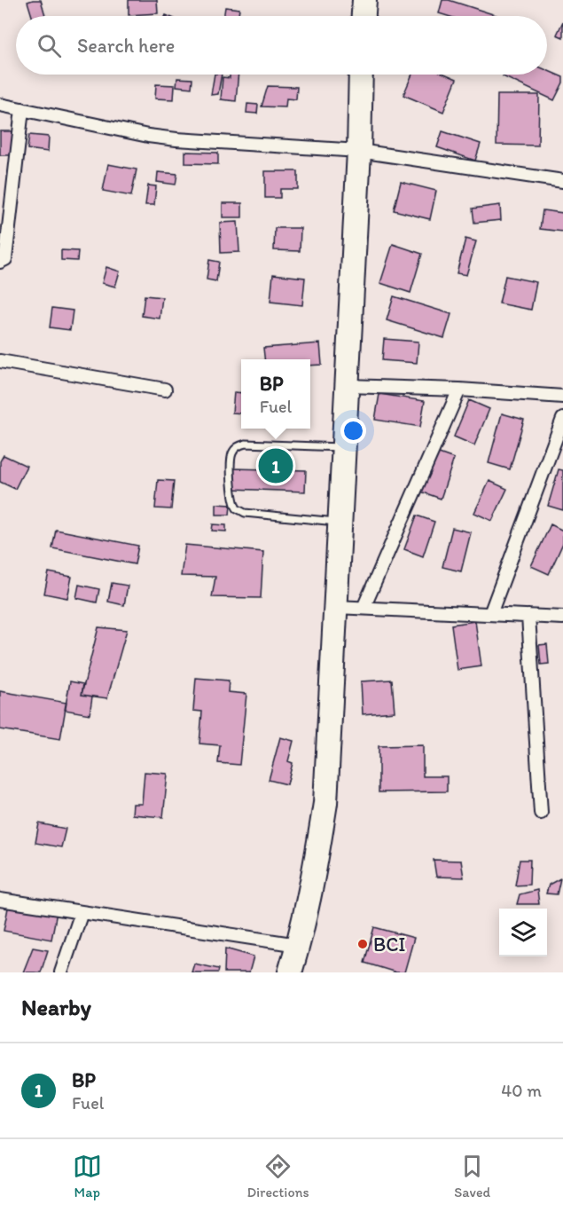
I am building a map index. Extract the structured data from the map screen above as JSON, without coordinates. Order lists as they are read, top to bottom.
{
  "places": ["BCI"],
  "page": {
    "search": "Search here",
    "popup": ["BP", "Fuel"],
    "pins": "1",
    "heading": "Nearby",
    "list": [
      {
        "mark": "1",
        "name": "BP",
        "note": "Fuel",
        "value": "40 m"
      }
    ],
    "nav": ["Map", "Directions", "Saved"]
  }
}
